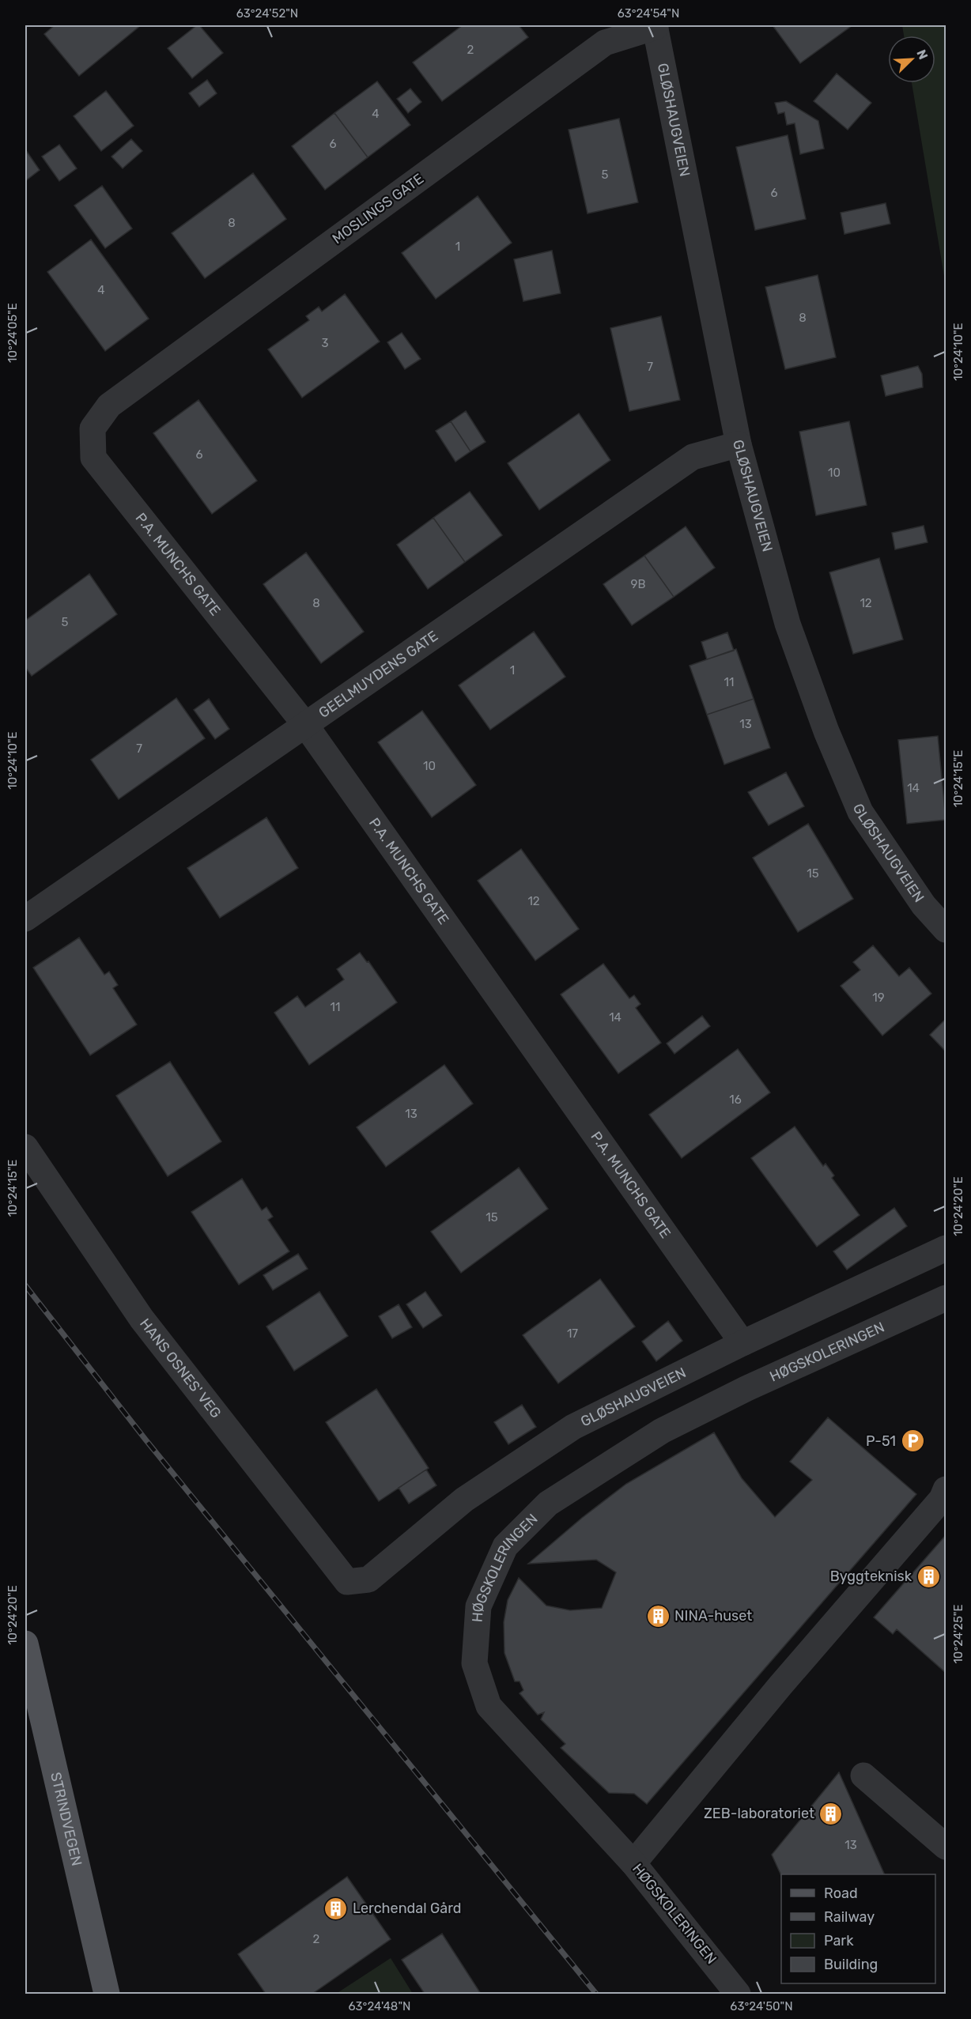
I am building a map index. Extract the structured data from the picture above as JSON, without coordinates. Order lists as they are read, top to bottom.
{
  "streets": {
    "main road": ["STRINDVEGEN"],
    "street": [
      "GLØSHAUGVEIEN",
      "MOSLINGS GATE",
      "P.A. MUNCHS GATE",
      "GEELMUYDENS GATE",
      "HØGSKOLERINGEN",
      "HANS OSNES' VEG"
    ]
  },
  "crossings": [
    ["GLØSHAUGVEIEN", "MOSLINGS GATE"],
    ["GLØSHAUGVEIEN", "P.A. MUNCHS GATE"],
    ["GLØSHAUGVEIEN", "GEELMUYDENS GATE"],
    ["GLØSHAUGVEIEN", "HANS OSNES' VEG"],
    ["MOSLINGS GATE", "P.A. MUNCHS GATE"],
    ["P.A. MUNCHS GATE", "GEELMUYDENS GATE"]
  ],
  "places": {
    "parking": ["P-51"],
    "building": [
      "Byggteknisk",
      "NINA-huset",
      "ZEB-laboratoriet",
      "Lerchendal Gård"
    ]
  },
  "house_numbers": [
    "2",
    "4",
    "6",
    "5",
    "6",
    "8",
    "1",
    "4",
    "8",
    "3",
    "7",
    "6",
    "10",
    "9B",
    "8",
    "12",
    "5",
    "1",
    "11",
    "13",
    "7",
    "10",
    "14",
    "15",
    "12",
    "19",
    "11",
    "14",
    "16",
    "13",
    "15",
    "17",
    "13",
    "2"
  ],
  "legend": [
    "Road",
    "Railway",
    "Park",
    "Building"
  ],
  "north": "top right",
  "coordinates": [
    "63°24'52\"N",
    "63°24'54\"N",
    "10°24'05\"E",
    "10°24'10\"E",
    "10°24'15\"E",
    "10°24'20\"E",
    "10°24'25\"E",
    "63°24'48\"N",
    "63°24'50\"N"
  ]
}
